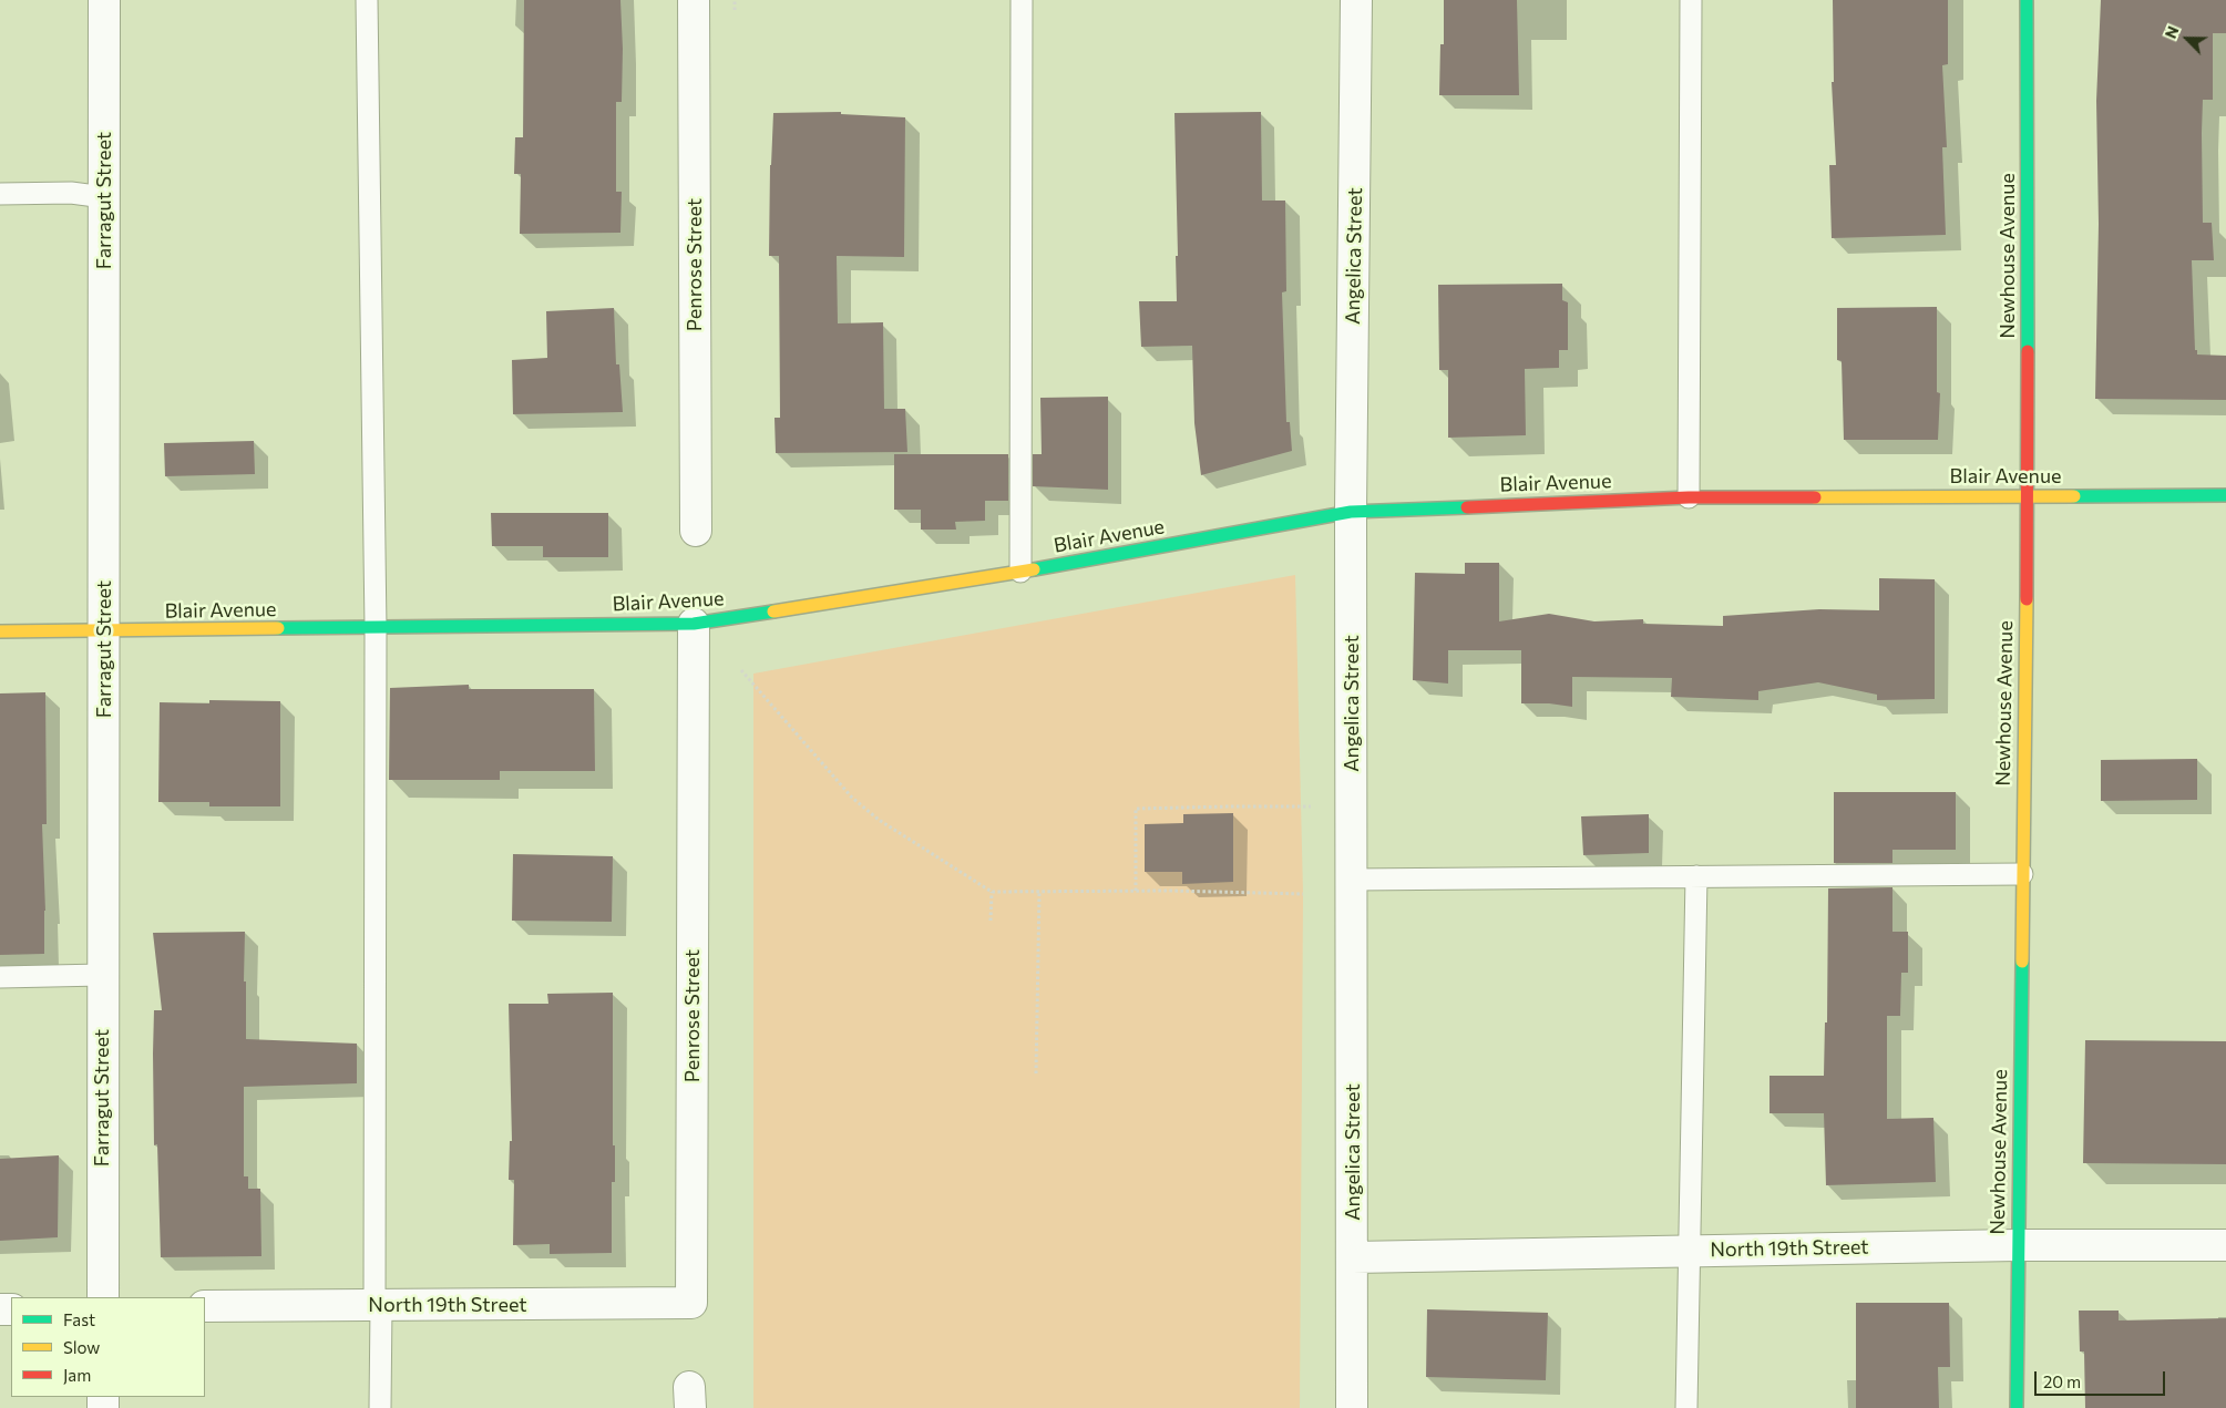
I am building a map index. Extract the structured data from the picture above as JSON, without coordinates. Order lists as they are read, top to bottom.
{
  "streets": {
    "street": [
      "Farragut Street",
      "Angelica Street",
      "Newhouse Avenue",
      "Penrose Street",
      "Blair Avenue",
      "North 19th Street"
    ]
  },
  "crossings": [
    ["Farragut Street", "Blair Avenue"],
    ["Angelica Street", "Blair Avenue"],
    ["Angelica Street", "North 19th Street"],
    ["Newhouse Avenue", "Blair Avenue"],
    ["Newhouse Avenue", "North 19th Street"],
    ["Penrose Street", "Blair Avenue"],
    ["Penrose Street", "North 19th Street"]
  ],
  "legend": ["Fast", "Slow", "Jam"],
  "scale_bar": "20 m",
  "north": "top left"
}
